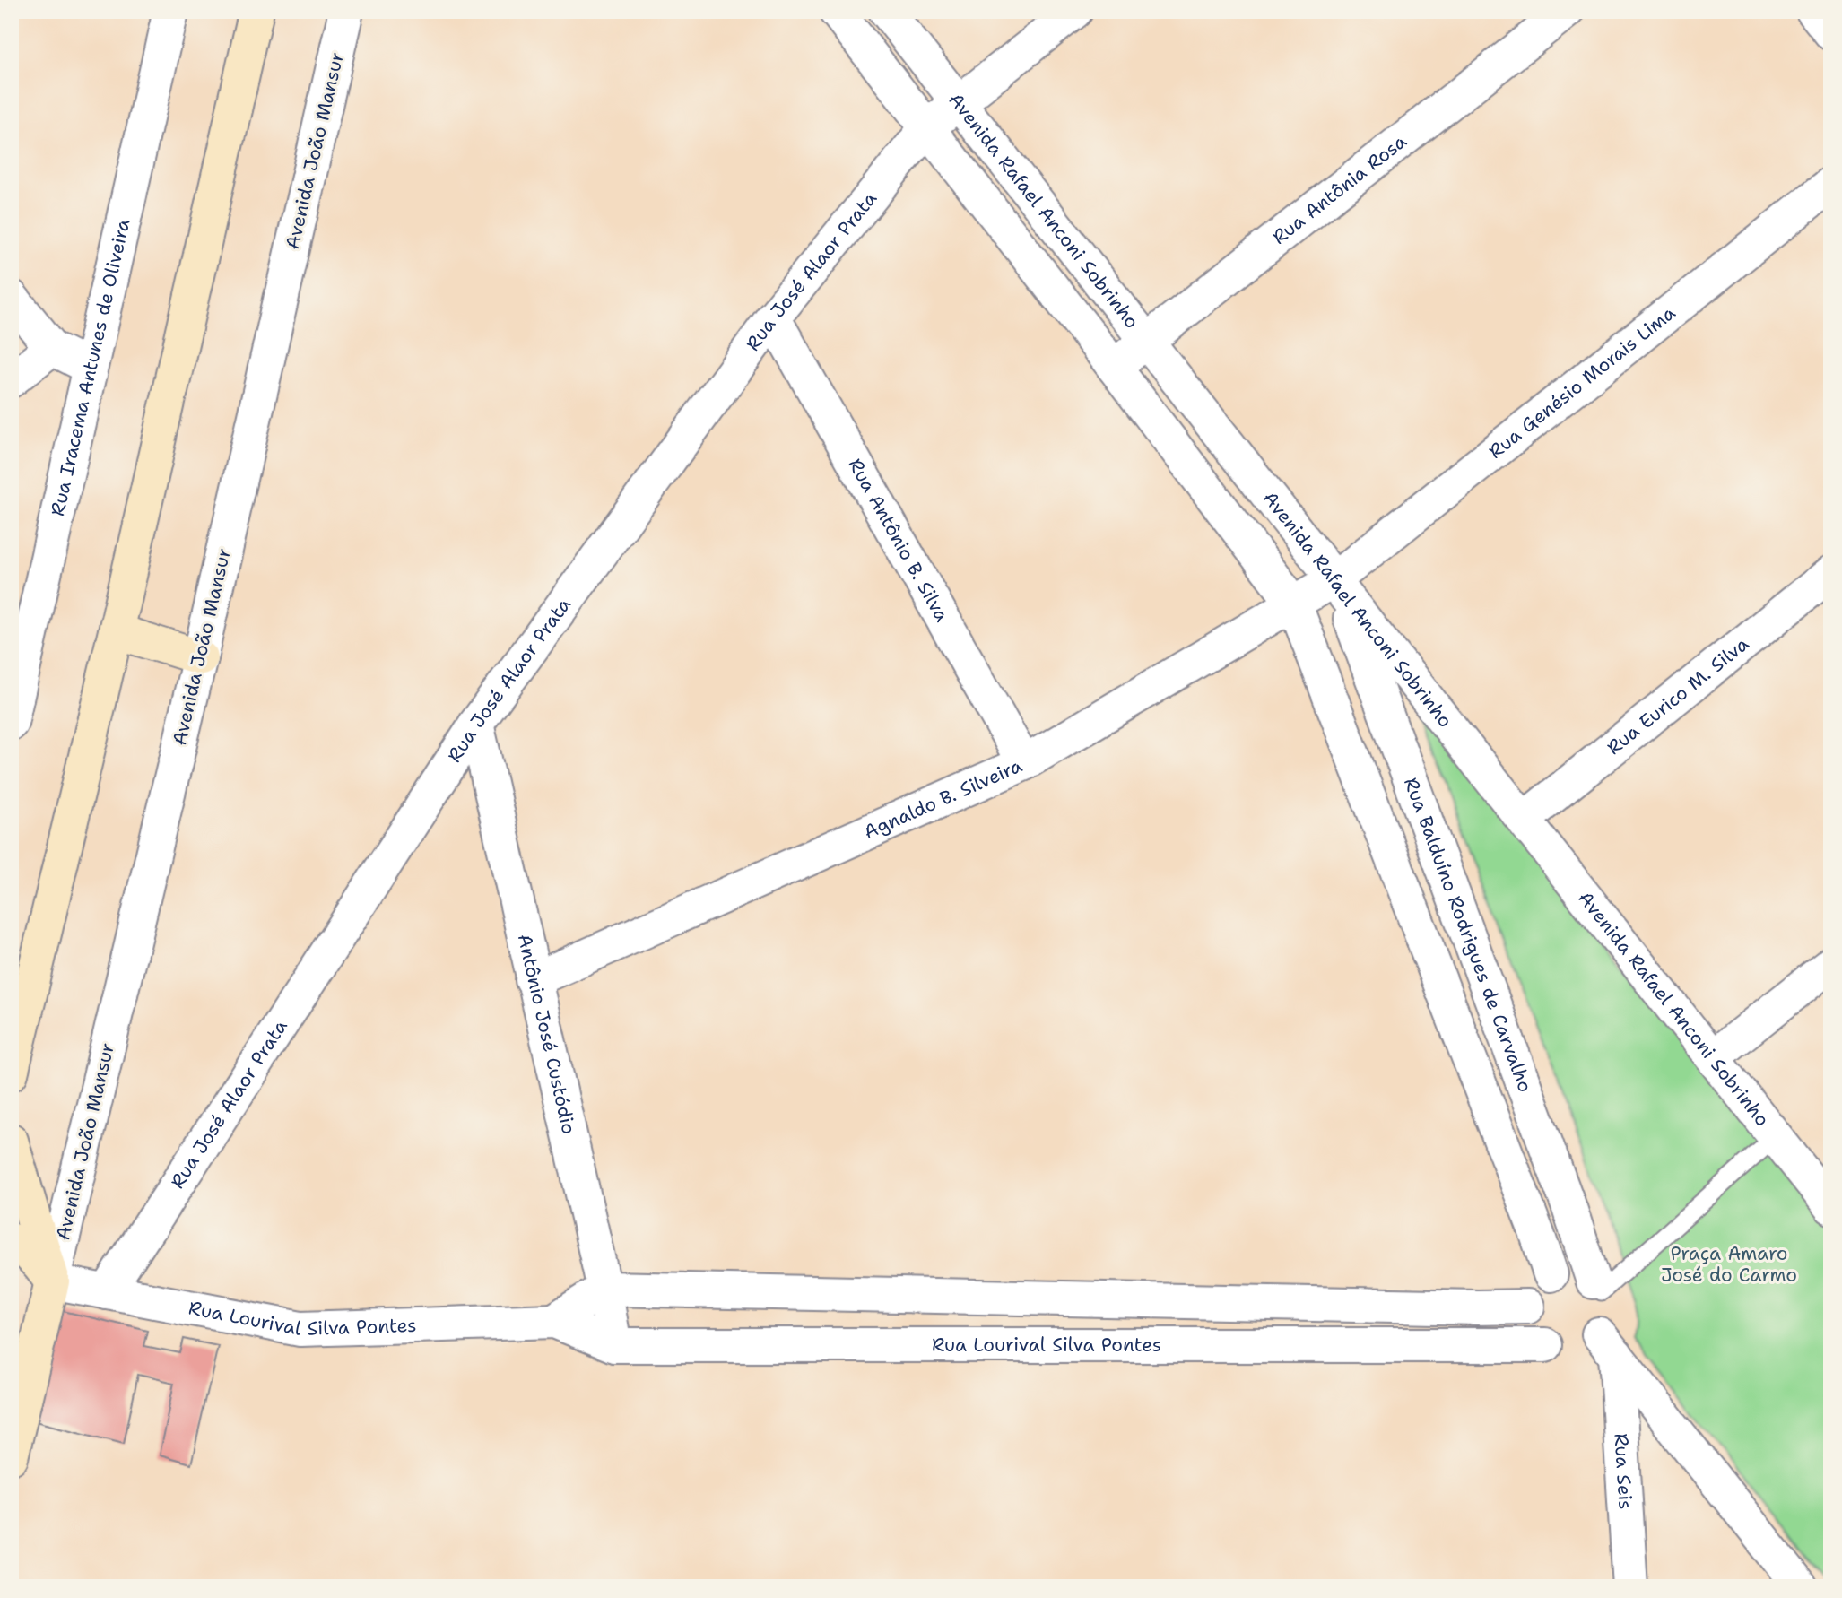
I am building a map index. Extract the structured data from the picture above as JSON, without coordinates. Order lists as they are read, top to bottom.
{
  "streets": {
    "street": [
      "Avenida João Mansur",
      "Rua Antônia Rosa",
      "Avenida Rafael Anconi Sobrinho",
      "Rua José Alaor Prata",
      "Rua Iracema Antunes de Oliveira",
      "Rua Genésio Morais Lima",
      "Rua Antônio B. Silva",
      "Rua Eurico M. Silva",
      "Agnaldo B. Silveira",
      "Rua Balduíno Rodrigues de Carvalho",
      "Antônio José Custódio",
      "Rua Lourival Silva Pontes",
      "Rua Seis"
    ]
  },
  "crossings": [
    ["Avenida João Mansur", "Rua Lourival Silva Pontes"],
    ["Rua Antônia Rosa", "Avenida Rafael Anconi Sobrinho"],
    ["Avenida Rafael Anconi Sobrinho", "Rua José Alaor Prata"],
    ["Avenida Rafael Anconi Sobrinho", "Rua Genésio Morais Lima"],
    ["Avenida Rafael Anconi Sobrinho", "Rua Eurico M. Silva"],
    ["Avenida Rafael Anconi Sobrinho", "Agnaldo B. Silveira"],
    ["Avenida Rafael Anconi Sobrinho", "Rua Balduíno Rodrigues de Carvalho"],
    ["Rua José Alaor Prata", "Rua Antônio B. Silva"],
    ["Rua José Alaor Prata", "Antônio José Custódio"],
    ["Rua José Alaor Prata", "Rua Lourival Silva Pontes"],
    ["Rua Genésio Morais Lima", "Agnaldo B. Silveira"],
    ["Rua Genésio Morais Lima", "Rua Balduíno Rodrigues de Carvalho"],
    ["Rua Antônio B. Silva", "Agnaldo B. Silveira"],
    ["Agnaldo B. Silveira", "Rua Balduíno Rodrigues de Carvalho"],
    ["Agnaldo B. Silveira", "Antônio José Custódio"],
    ["Rua Balduíno Rodrigues de Carvalho", "Rua Lourival Silva Pontes"],
    ["Rua Balduíno Rodrigues de Carvalho", "Rua Seis"],
    ["Antônio José Custódio", "Rua Lourival Silva Pontes"],
    ["Rua Lourival Silva Pontes", "Rua Seis"]
  ],
  "parks": ["Praça Amaro José do Carmo"]
}
